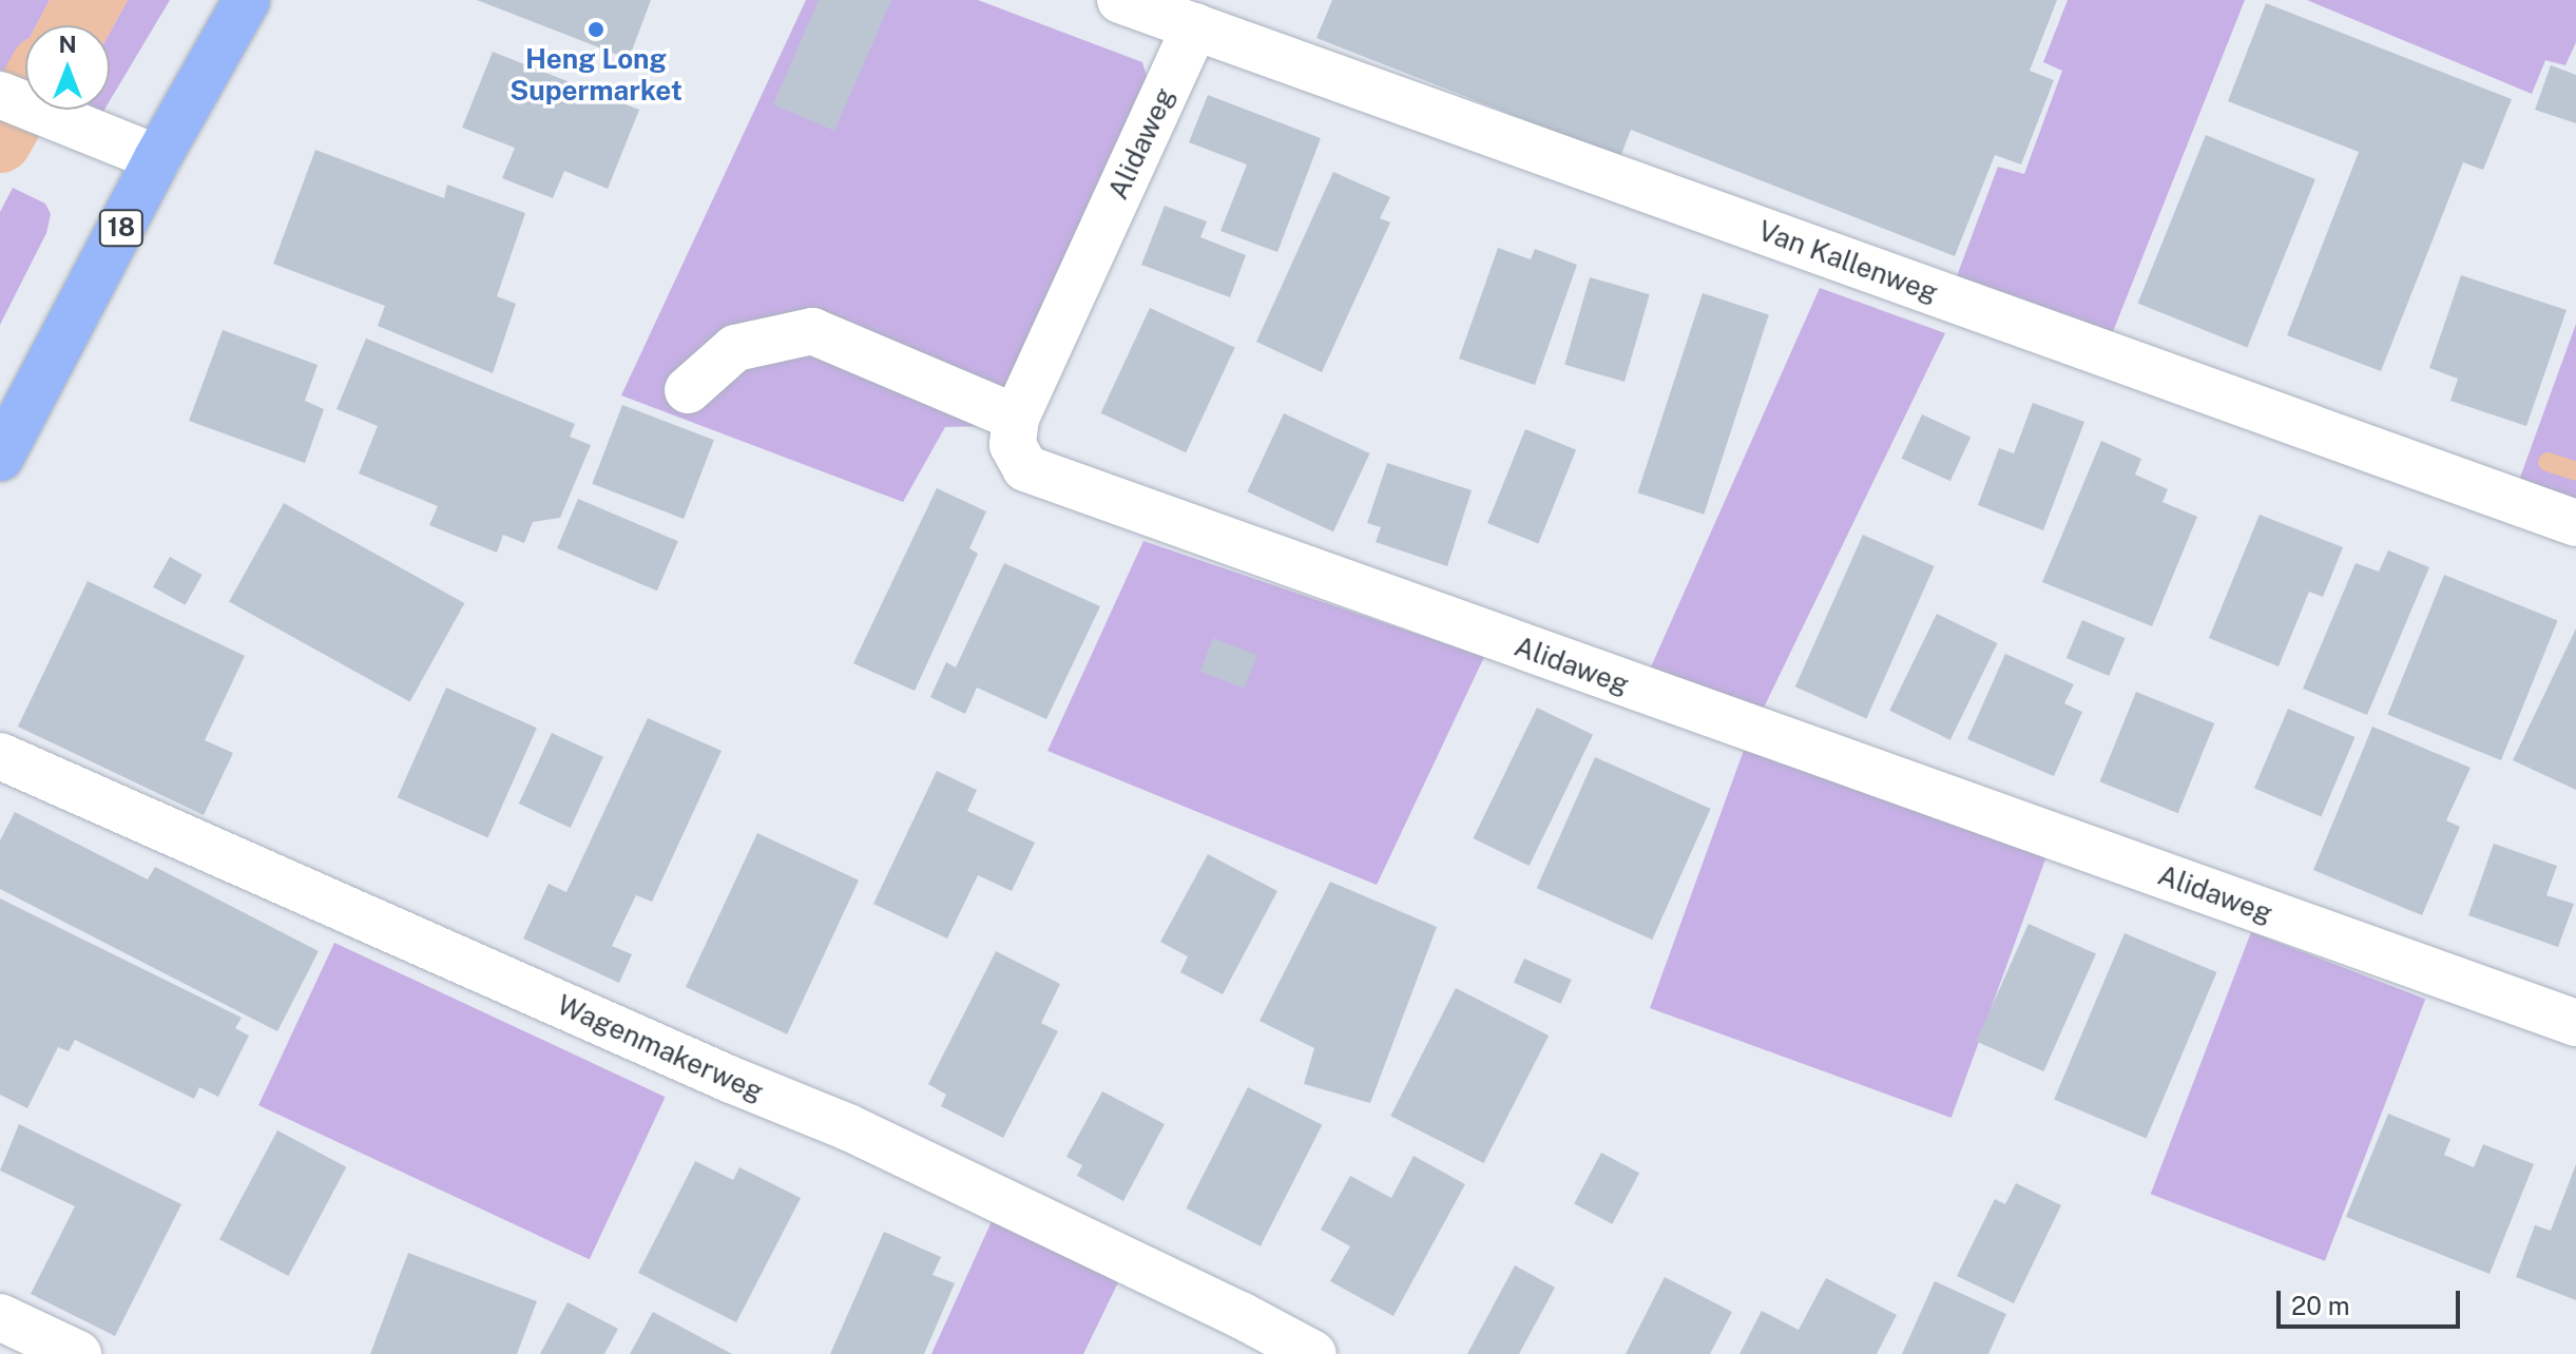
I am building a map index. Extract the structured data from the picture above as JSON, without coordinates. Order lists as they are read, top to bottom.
{
  "streets": {
    "main road": ["18"],
    "street": ["Alidaweg", "Van Kallenweg", "Wagenmakerweg"]
  },
  "crossings": [
    ["Alidaweg", "Van Kallenweg"]
  ],
  "places": ["Heng Long Supermarket"],
  "scale_bar": "20 m",
  "north": "top"
}
